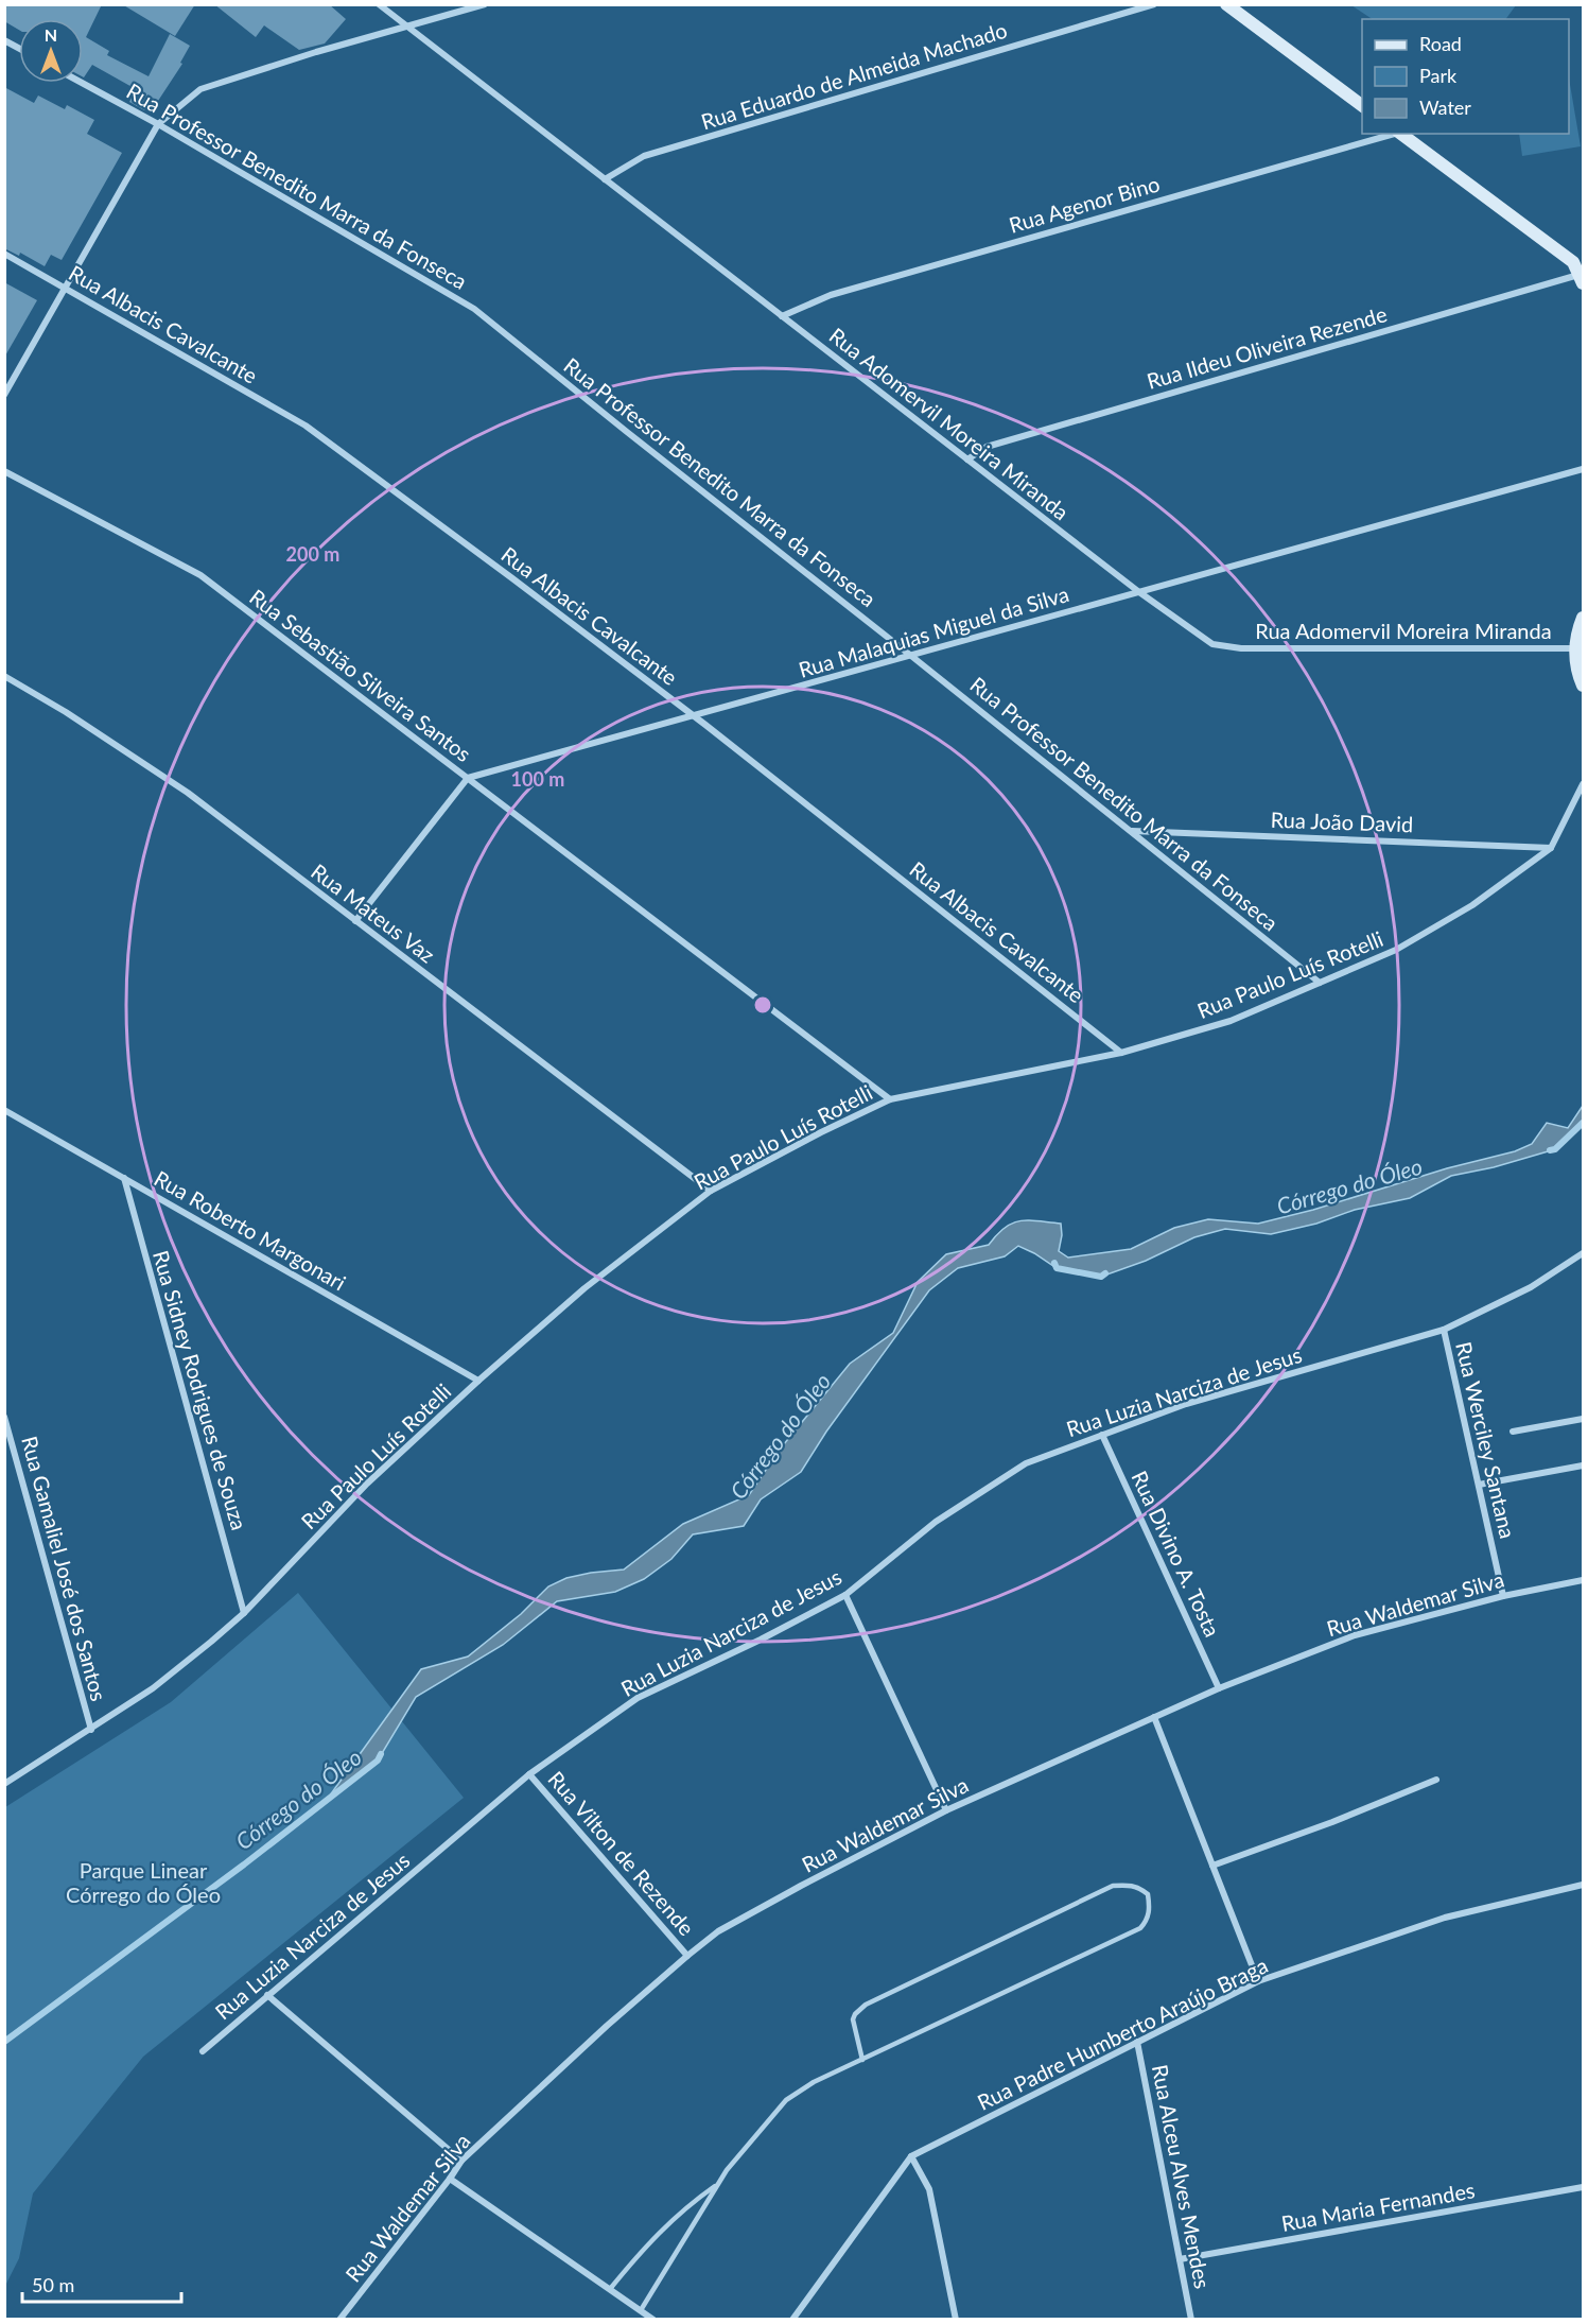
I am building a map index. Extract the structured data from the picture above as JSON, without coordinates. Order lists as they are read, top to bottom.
{
  "streets": {
    "street": [
      "Rua Eduardo de Almeida Machado",
      "Rua Professor Benedito Marra da Fonseca",
      "Rua Agenor Bino",
      "Rua Albacis Cavalcante",
      "Rua Ildeu Oliveira Rezende",
      "Rua Adomervil Moreira Miranda",
      "Rua Malaquias Miguel da Silva",
      "Rua Sebastião Silveira Santos",
      "Rua João David",
      "Rua Mateus Vaz",
      "Rua Paulo Luís Rotelli",
      "Rua Roberto Margonari",
      "Rua Sidney Rodrigues de Souza",
      "Rua Luzia Narciza de Jesus",
      "Rua Werciley Santana",
      "Rua Divino A. Tosta",
      "Rua Gamaliel José dos Santos",
      "Rua Waldemar Silva",
      "Rua Vilton de Rezende",
      "Rua Padre Humberto Araújo Braga",
      "Rua Alceu Alves Mendes",
      "Rua Maria Fernandes"
    ]
  },
  "crossings": [
    ["Rua Eduardo de Almeida Machado", "Rua Adomervil Moreira Miranda"],
    ["Rua Professor Benedito Marra da Fonseca", "Rua Malaquias Miguel da Silva"],
    ["Rua Professor Benedito Marra da Fonseca", "Rua João David"],
    ["Rua Professor Benedito Marra da Fonseca", "Rua Paulo Luís Rotelli"],
    ["Rua Agenor Bino", "Rua Adomervil Moreira Miranda"],
    ["Rua Albacis Cavalcante", "Rua Malaquias Miguel da Silva"],
    ["Rua Albacis Cavalcante", "Rua Paulo Luís Rotelli"],
    ["Rua Ildeu Oliveira Rezende", "Rua Adomervil Moreira Miranda"],
    ["Rua Adomervil Moreira Miranda", "Rua Malaquias Miguel da Silva"],
    ["Rua Malaquias Miguel da Silva", "Rua Sebastião Silveira Santos"],
    ["Rua Sebastião Silveira Santos", "Rua Paulo Luís Rotelli"],
    ["Rua João David", "Rua Paulo Luís Rotelli"],
    ["Rua Mateus Vaz", "Rua Paulo Luís Rotelli"],
    ["Rua Paulo Luís Rotelli", "Rua Roberto Margonari"],
    ["Rua Paulo Luís Rotelli", "Rua Sidney Rodrigues de Souza"],
    ["Rua Paulo Luís Rotelli", "Rua Gamaliel José dos Santos"],
    ["Rua Roberto Margonari", "Rua Sidney Rodrigues de Souza"],
    ["Rua Luzia Narciza de Jesus", "Rua Werciley Santana"],
    ["Rua Luzia Narciza de Jesus", "Rua Divino A. Tosta"],
    ["Rua Luzia Narciza de Jesus", "Rua Vilton de Rezende"],
    ["Rua Werciley Santana", "Rua Waldemar Silva"],
    ["Rua Divino A. Tosta", "Rua Waldemar Silva"],
    ["Rua Waldemar Silva", "Rua Vilton de Rezende"],
    ["Rua Padre Humberto Araújo Braga", "Rua Alceu Alves Mendes"],
    ["Rua Alceu Alves Mendes", "Rua Maria Fernandes"]
  ],
  "water": ["Córrego do Óleo"],
  "parks": ["Parque Linear Córrego do Óleo"],
  "legend": ["Road", "Park", "Water"],
  "scale_bar": "50 m",
  "north": "top",
  "rings": ["200 m", "100 m"]
}
